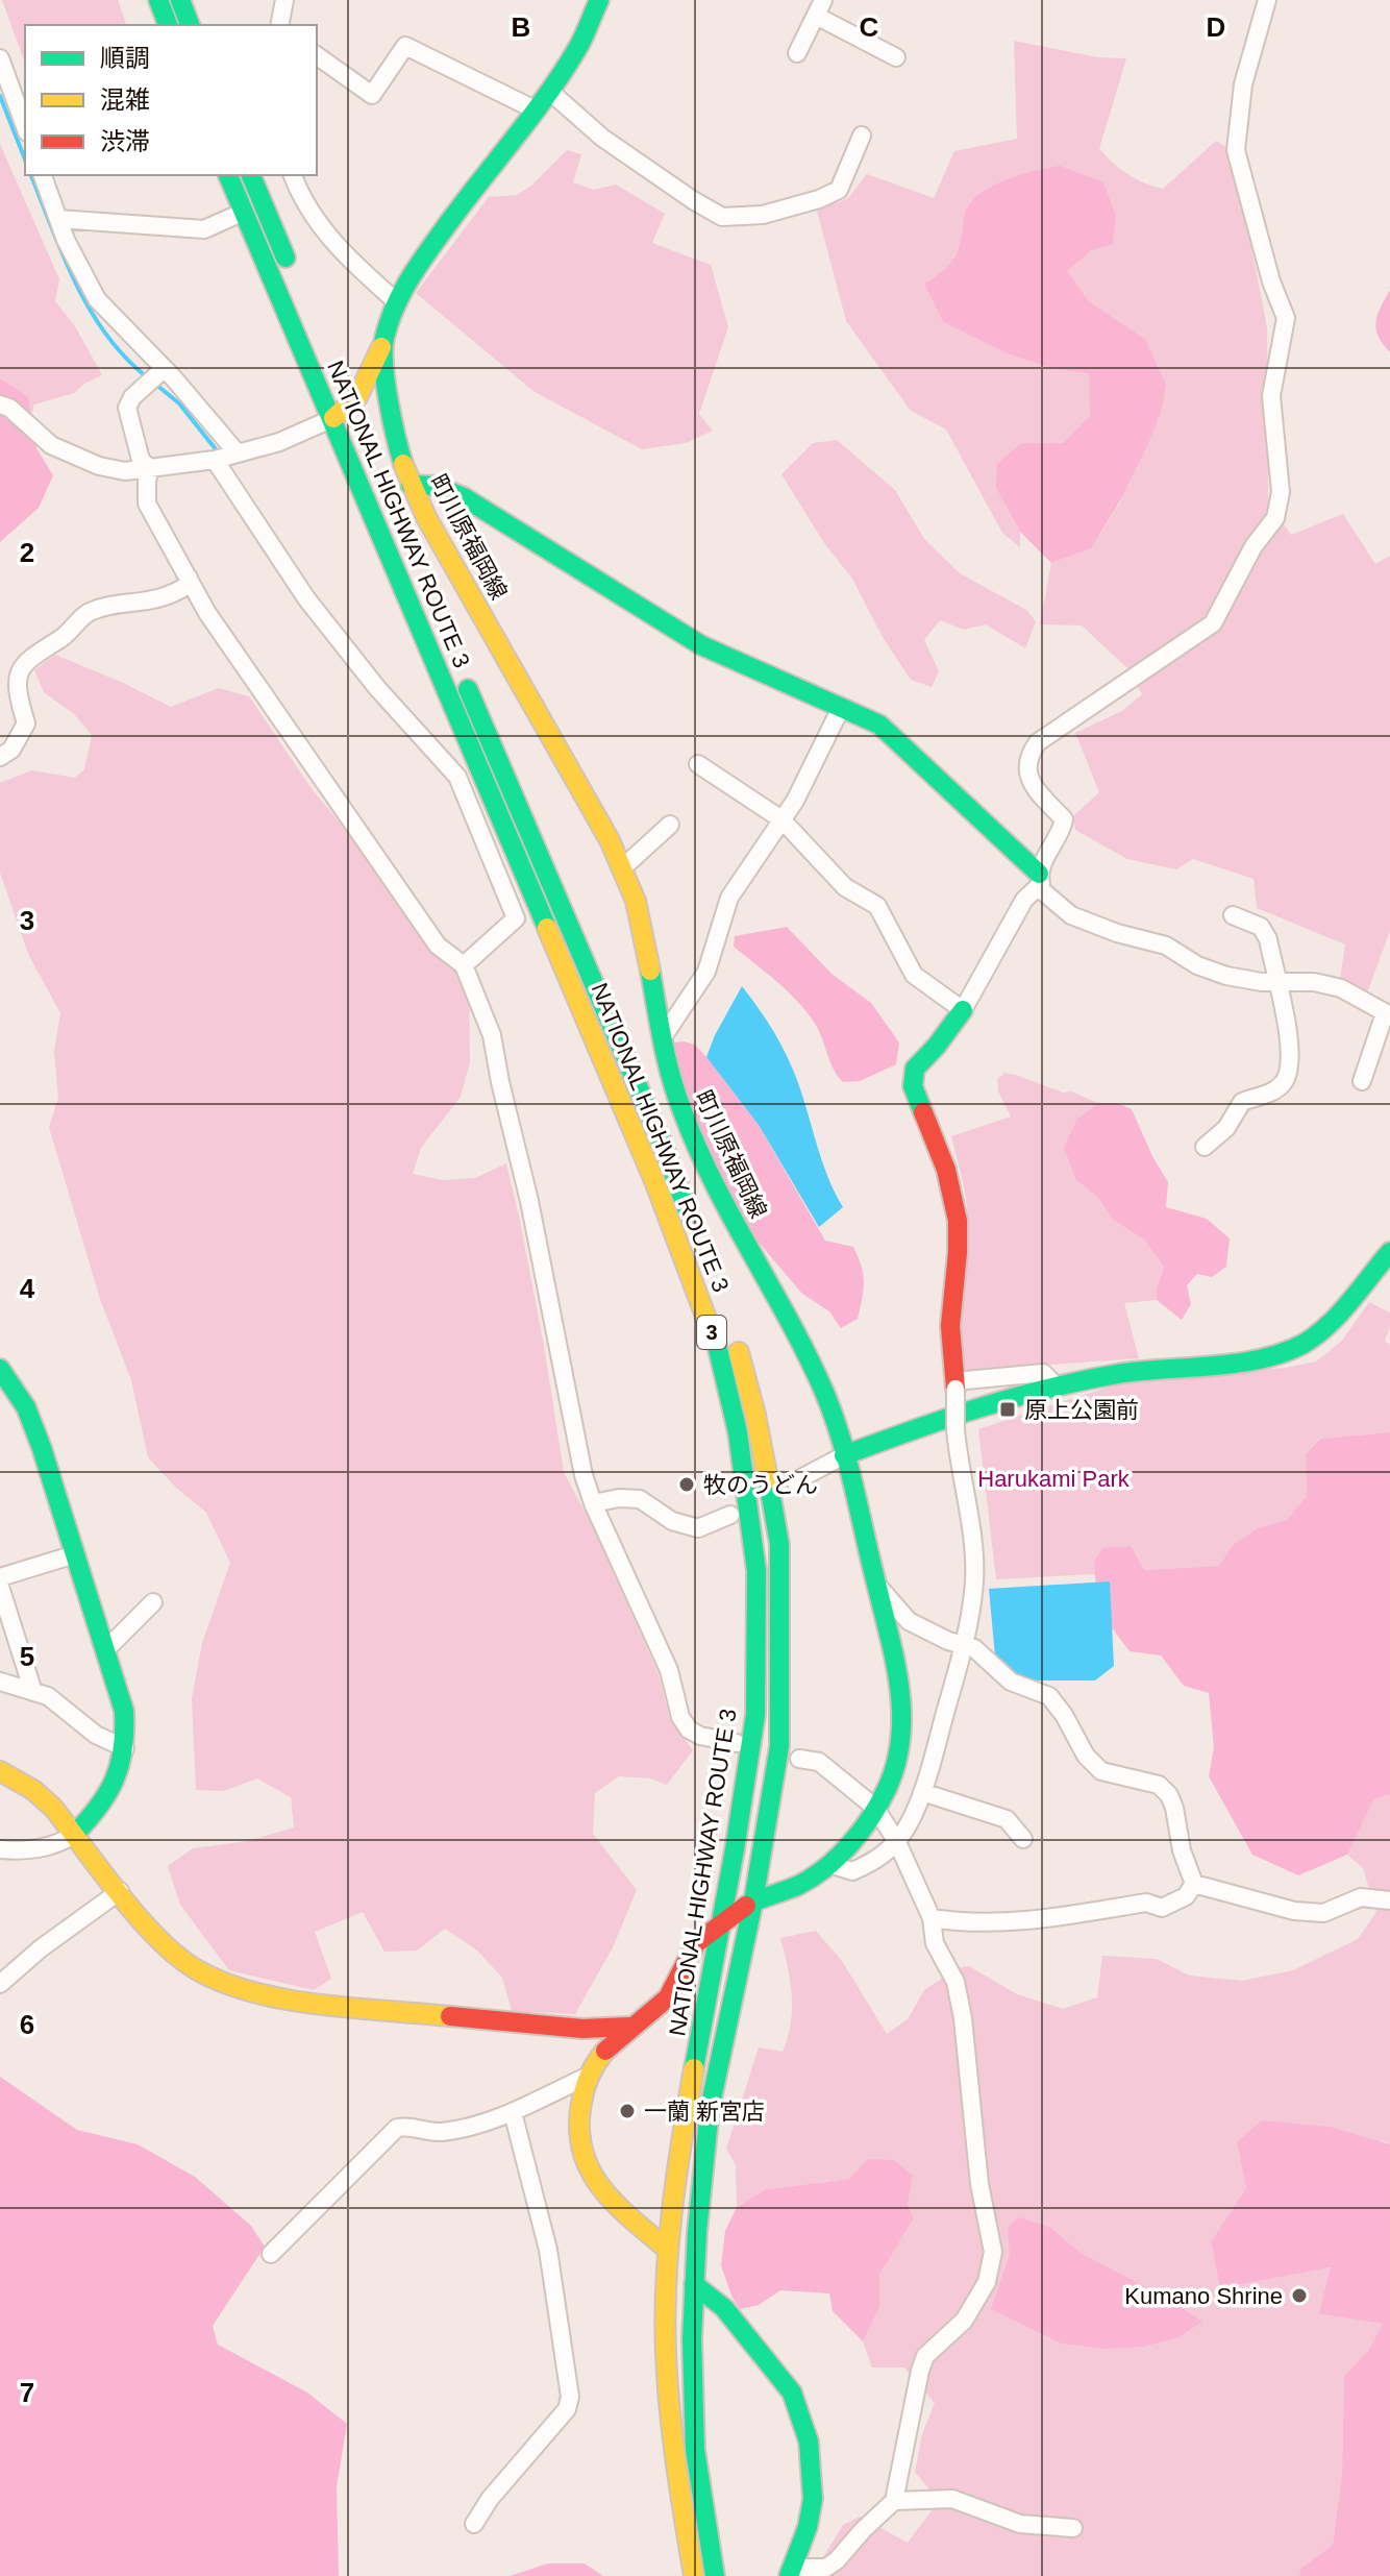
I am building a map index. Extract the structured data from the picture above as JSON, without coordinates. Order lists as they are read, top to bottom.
{
  "streets": {
    "main road": ["NATIONAL HIGHWAY ROUTE 3", "町川原福岡線", "3"]
  },
  "crossings": [
    ["NATIONAL HIGHWAY ROUTE 3", "町川原福岡線"]
  ],
  "parks": ["Harukami Park"],
  "places": {
    "transit": ["原上公園前"],
    "other": ["牧のうどん", "一蘭 新宮店", "Kumano Shrine"]
  },
  "legend": ["順調", "混雑", "渋滞"],
  "grid": {
    "columns": ["B", "C", "D"],
    "rows": [
      "2",
      "3",
      "4",
      "5",
      "6",
      "7"
    ]
  }
}
